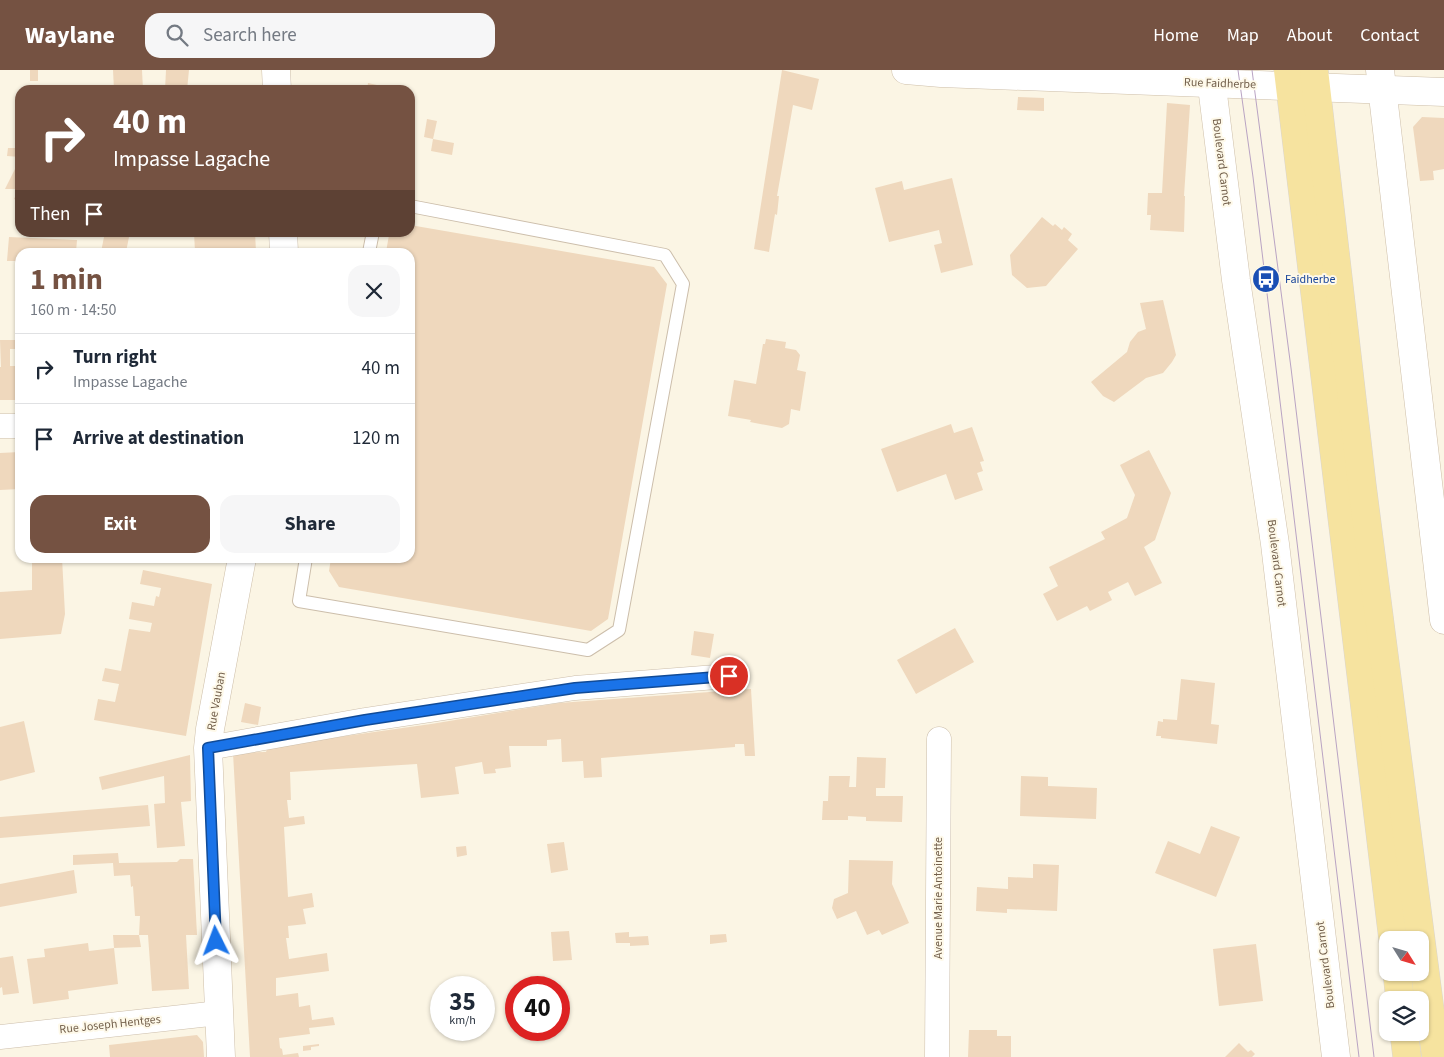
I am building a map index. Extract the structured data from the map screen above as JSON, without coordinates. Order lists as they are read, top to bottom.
{
  "streets": {
    "street": [
      "Rue Faidherbe",
      "Boulevard Carnot",
      "Rue Vauban",
      "Avenue Marie Antoinette",
      "Rue Joseph Hentges"
    ]
  },
  "crossings": [
    ["Rue Faidherbe", "Boulevard Carnot"],
    ["Rue Vauban", "Rue Joseph Hentges"]
  ],
  "places": {
    "bus stop": ["Faidherbe"]
  },
  "north": "bottom right",
  "page": {
    "header": "Waylane",
    "search": "Search here",
    "nav": [
      "Home",
      "Map",
      "About",
      "Contact"
    ],
    "turn": ["40 m", "Impasse Lagache"],
    "then": "Then",
    "heading": ["1 min", "160 m · 14:50"],
    "list": [
      {
        "name": "Turn right",
        "note": "Impasse Lagache",
        "value": "40 m"
      },
      {
        "name": "Arrive at destination",
        "value": "120 m"
      }
    ],
    "buttons": ["Exit", "Share"],
    "speed": "35 km/h",
    "limit": "40"
  }
}
